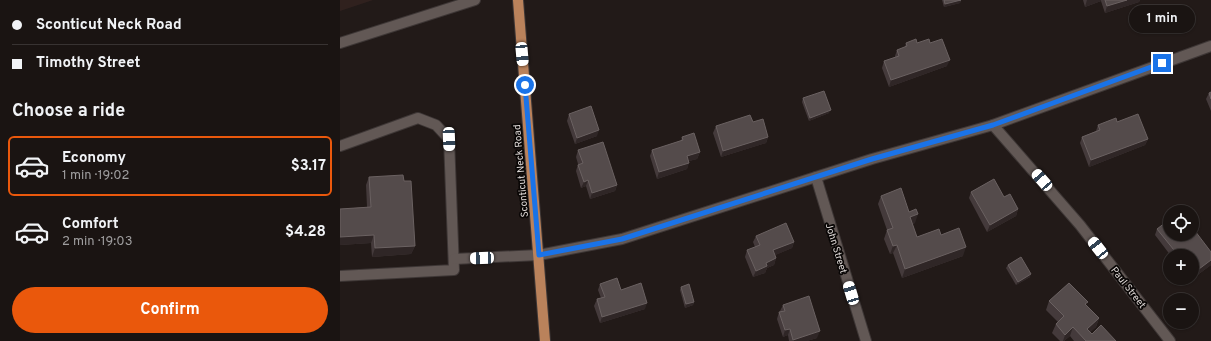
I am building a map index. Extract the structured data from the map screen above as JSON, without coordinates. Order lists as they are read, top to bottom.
{
  "streets": {
    "main road": ["Sconticut Neck Road"],
    "street": ["John Street", "Paul Street"]
  },
  "page": {
    "banner": ["Sconticut Neck Road", "Timothy Street"],
    "bubble": "1 min",
    "heading": "Choose a ride",
    "list": [
      {
        "name": "Economy",
        "note": "1 min · 19:02",
        "value": "$3.17"
      },
      {
        "name": "Comfort",
        "note": "2 min · 19:03",
        "value": "$4.28"
      }
    ],
    "map_buttons": ["+", "−"],
    "buttons": "Confirm"
  }
}
